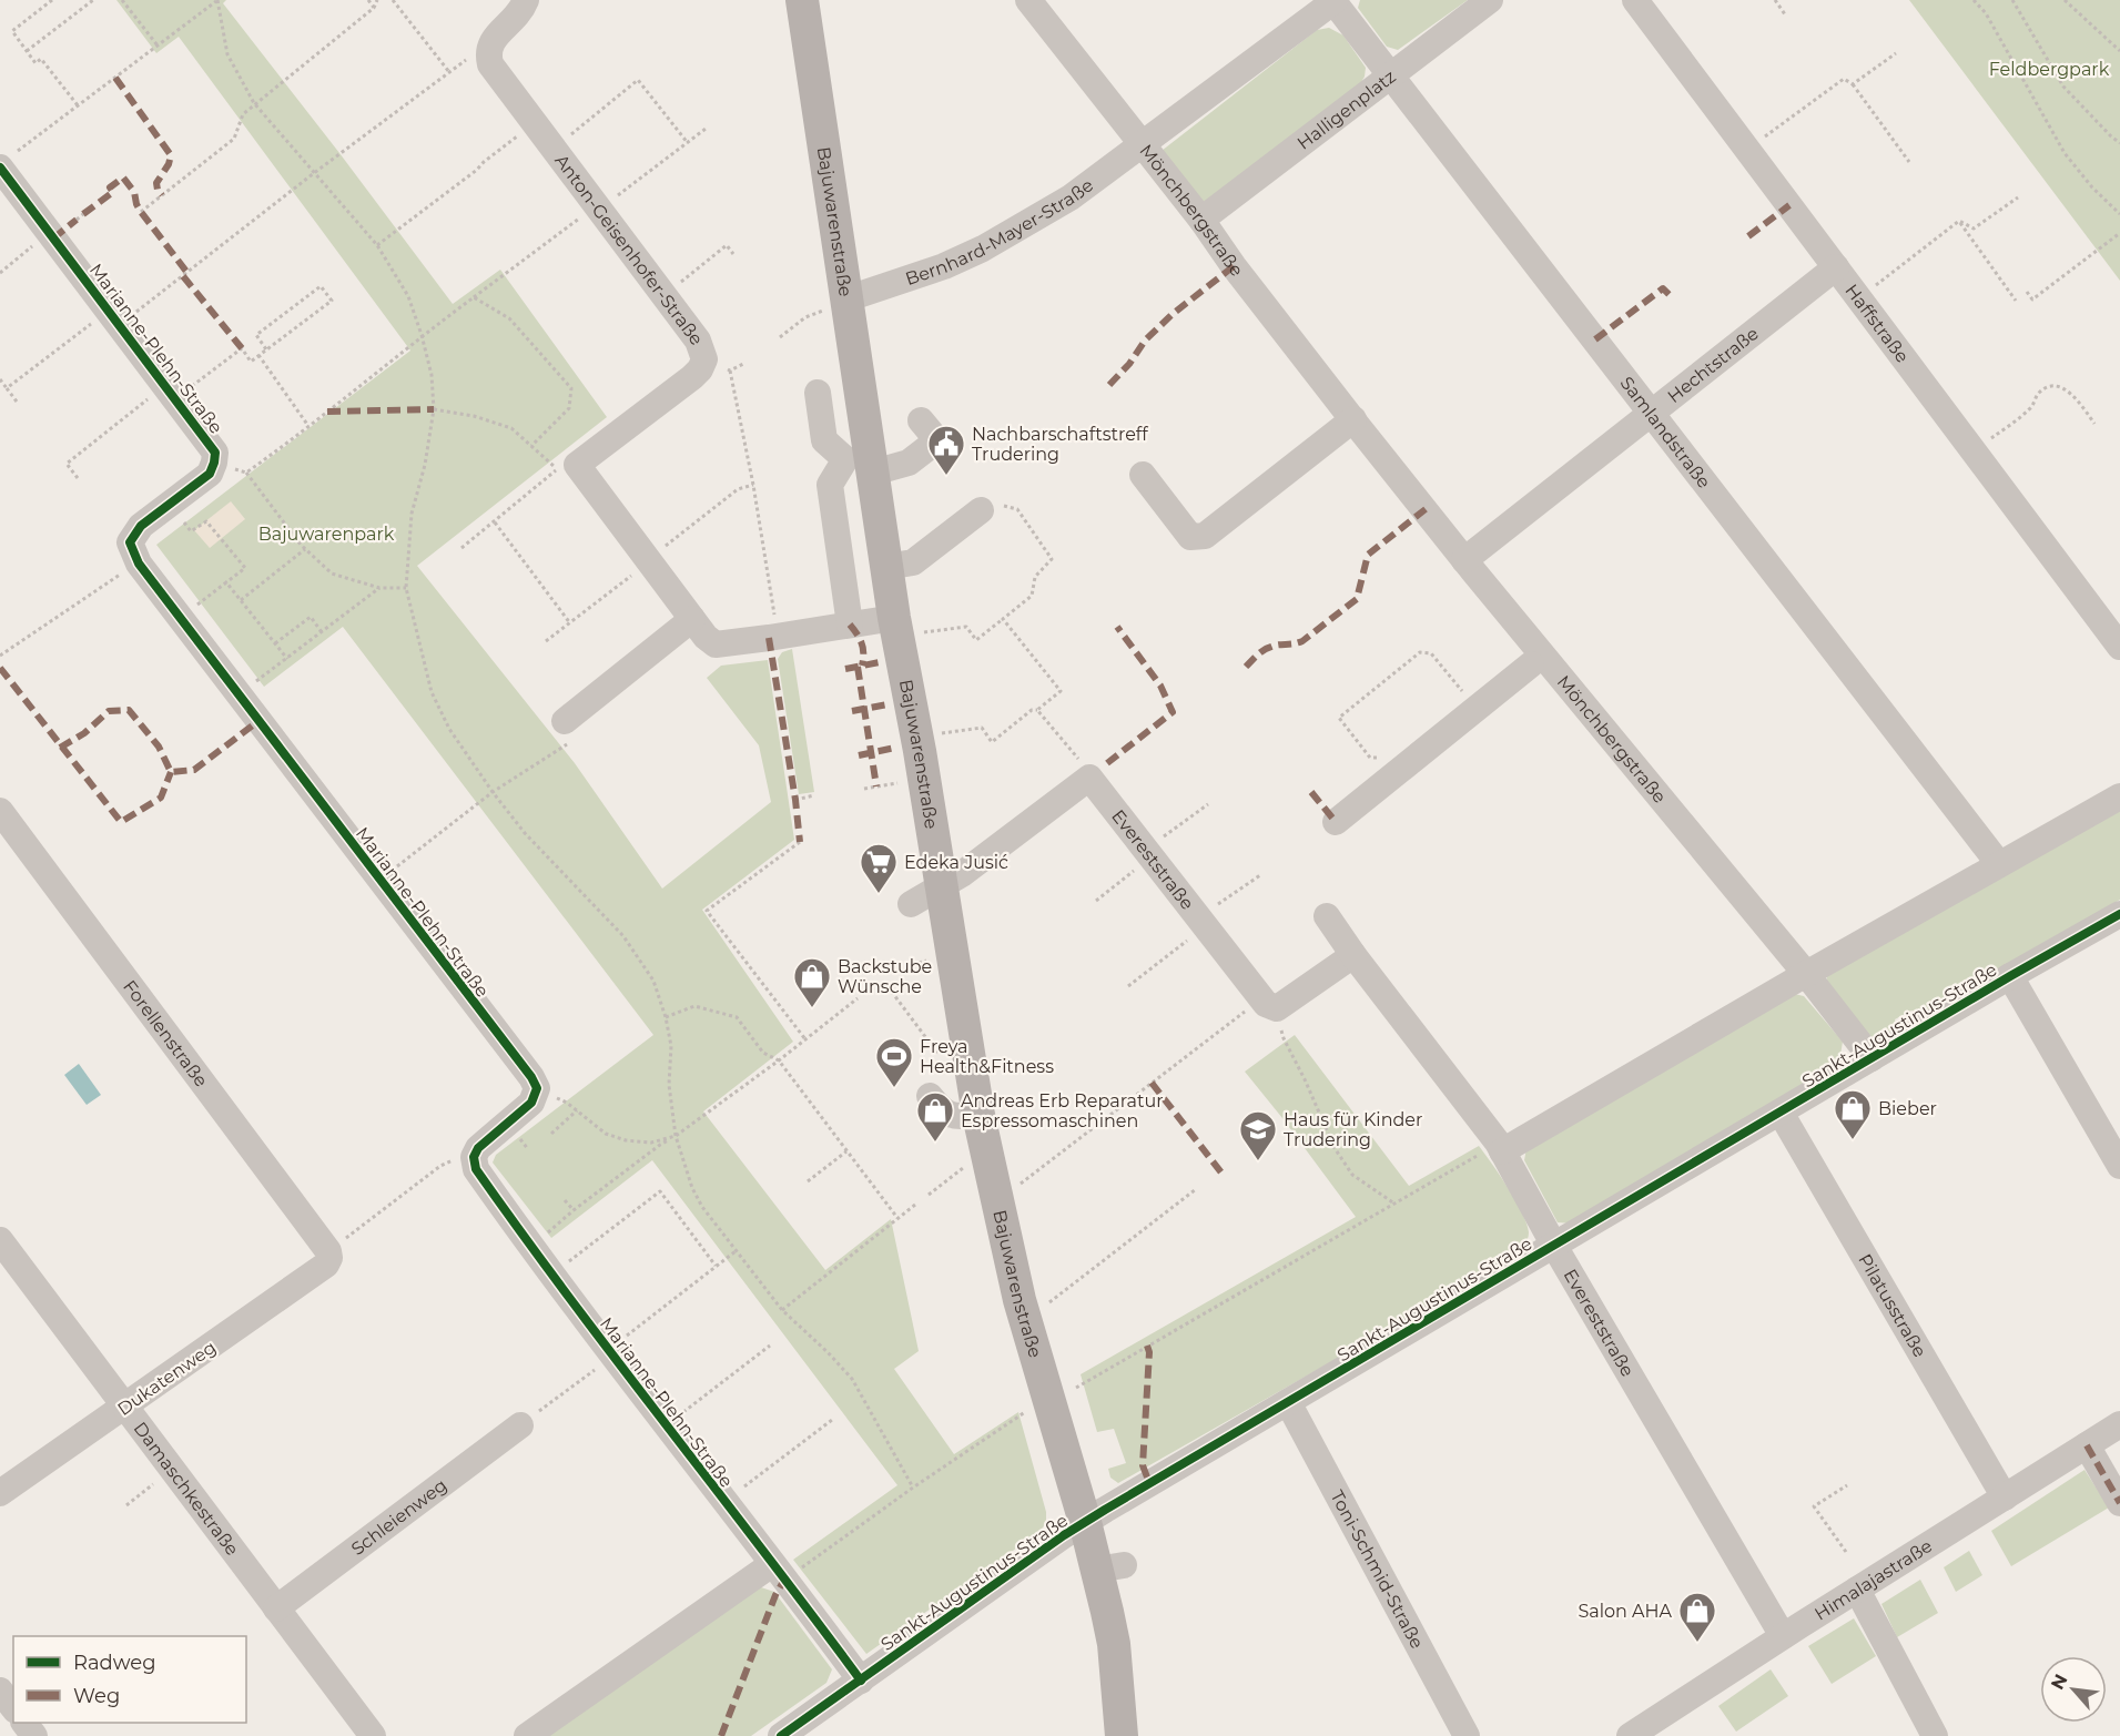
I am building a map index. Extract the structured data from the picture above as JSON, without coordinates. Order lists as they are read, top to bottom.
{
  "streets": {
    "main road": ["Bajuwarenstraße"],
    "street": [
      "Halligenplatz",
      "Mönchbergstraße",
      "Bernhard-Mayer-Straße",
      "Anton-Geisenhofer-Straße",
      "Haffstraße",
      "Marianne-Plehn-Straße",
      "Hechtstraße",
      "Samlandstraße",
      "Evereststraße",
      "Sankt-Augustinus-Straße",
      "Forellenstraße",
      "Pilatusstraße",
      "Dukatenweg",
      "Damaschkestraße",
      "Schleienweg",
      "Toni-Schmid-Straße",
      "Himalajastraße"
    ]
  },
  "crossings": [
    ["Halligenplatz", "Mönchbergstraße"],
    ["Halligenplatz", "Samlandstraße"],
    ["Mönchbergstraße", "Bernhard-Mayer-Straße"],
    ["Mönchbergstraße", "Hechtstraße"],
    ["Mönchbergstraße", "Sankt-Augustinus-Straße"],
    ["Bajuwarenstraße", "Bernhard-Mayer-Straße"],
    ["Bajuwarenstraße", "Anton-Geisenhofer-Straße"],
    ["Bajuwarenstraße", "Evereststraße"],
    ["Bajuwarenstraße", "Sankt-Augustinus-Straße"],
    ["Haffstraße", "Hechtstraße"],
    ["Marianne-Plehn-Straße", "Sankt-Augustinus-Straße"],
    ["Hechtstraße", "Samlandstraße"],
    ["Evereststraße", "Sankt-Augustinus-Straße"],
    ["Evereststraße", "Himalajastraße"],
    ["Sankt-Augustinus-Straße", "Pilatusstraße"],
    ["Sankt-Augustinus-Straße", "Toni-Schmid-Straße"],
    ["Forellenstraße", "Dukatenweg"],
    ["Pilatusstraße", "Himalajastraße"],
    ["Dukatenweg", "Damaschkestraße"],
    ["Damaschkestraße", "Schleienweg"]
  ],
  "parks": ["Feldbergpark", "Bajuwarenpark"],
  "places": {
    "public building": ["Nachbarschaftstreff Trudering"],
    "supermarket": ["Edeka Jusić"],
    "shop": [
      "Backstube Wünsche",
      "Bieber",
      "Andreas Erb Reparatur Espressomaschinen",
      "Salon AHA"
    ],
    "sports": ["Freya Health&Fitness"],
    "school or university": ["Haus für Kinder Trudering"]
  },
  "legend": ["Radweg", "Weg"],
  "north": "top left"
}
